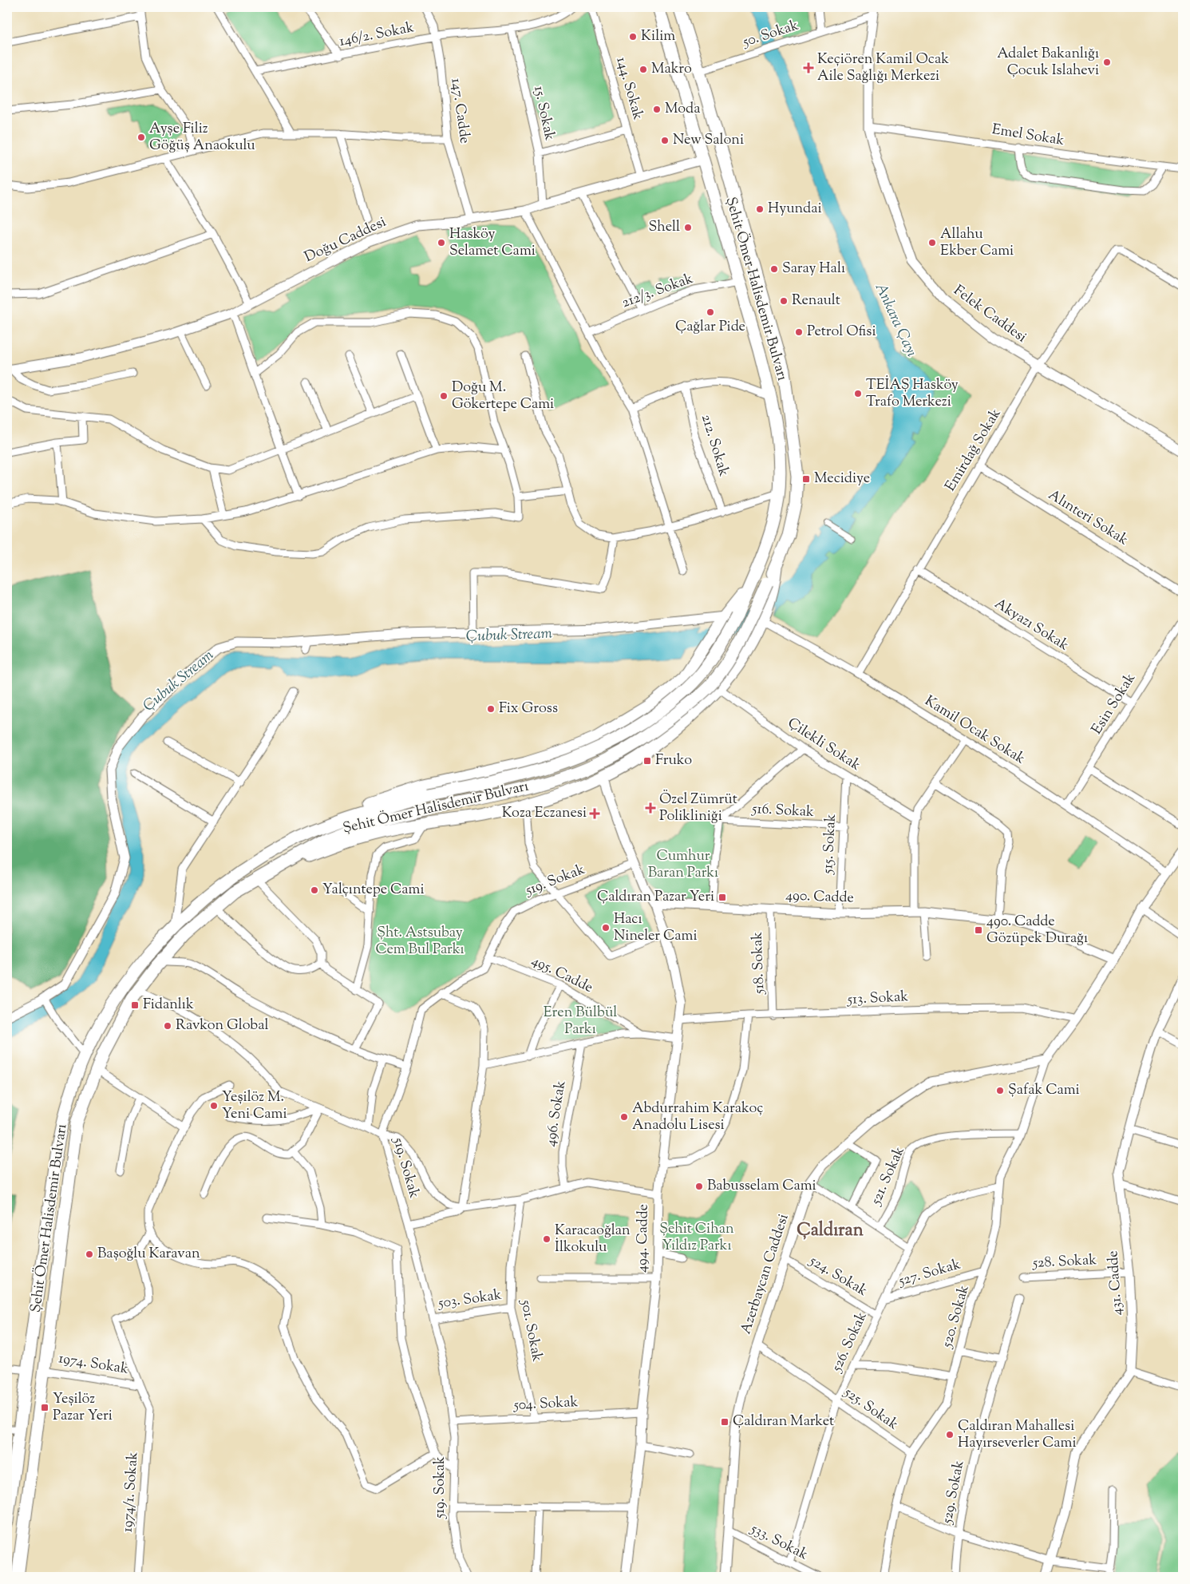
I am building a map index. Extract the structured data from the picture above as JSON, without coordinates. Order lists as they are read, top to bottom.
{
  "streets": {
    "highway": ["Şehit Ömer Halisdemir Bulvarı"],
    "street": [
      "50. Sokak",
      "146/2. Sokak",
      "144. Sokak",
      "147. Cadde",
      "15. Sokak",
      "Emel Sokak",
      "Doğu Caddesi",
      "212/3. Sokak",
      "Felek Caddesi",
      "212. Sokak",
      "Emirdağ Sokak",
      "Alınteri Sokak",
      "Akyazı Sokak",
      "Esin Sokak",
      "Kamil Ocak Sokak",
      "Çilekli Sokak",
      "516. Sokak",
      "515. Sokak",
      "519. Sokak",
      "490. Cadde",
      "518. Sokak",
      "495. Cadde",
      "513. Sokak",
      "496. Sokak",
      "521. Sokak",
      "494. Cadde",
      "528. Sokak",
      "527. Sokak",
      "Azerbaycan Caddesi",
      "524. Sokak",
      "431. Cadde",
      "503. Sokak",
      "520. Sokak",
      "501. Sokak",
      "526. Sokak",
      "1974. Sokak",
      "504. Sokak",
      "525. Sokak",
      "1974/1. Sokak",
      "529. Sokak",
      "533. Sokak"
    ]
  },
  "crossings": [
    ["50. Sokak", "Şehit Ömer Halisdemir Bulvarı"],
    ["50. Sokak", "Felek Caddesi"],
    ["146/2. Sokak", "147. Cadde"],
    ["146/2. Sokak", "15. Sokak"],
    ["144. Sokak", "Doğu Caddesi"],
    ["147. Cadde", "Doğu Caddesi"],
    ["15. Sokak", "Doğu Caddesi"],
    ["Emel Sokak", "Felek Caddesi"],
    ["Doğu Caddesi", "Şehit Ömer Halisdemir Bulvarı"],
    ["Şehit Ömer Halisdemir Bulvarı", "212/3. Sokak"],
    ["Şehit Ömer Halisdemir Bulvarı", "Kamil Ocak Sokak"],
    ["Şehit Ömer Halisdemir Bulvarı", "Çilekli Sokak"],
    ["Şehit Ömer Halisdemir Bulvarı", "1974. Sokak"],
    ["Felek Caddesi", "Emirdağ Sokak"],
    ["Emirdağ Sokak", "Alınteri Sokak"],
    ["Emirdağ Sokak", "Akyazı Sokak"],
    ["Emirdağ Sokak", "Kamil Ocak Sokak"],
    ["Akyazı Sokak", "Esin Sokak"],
    ["Esin Sokak", "Kamil Ocak Sokak"],
    ["Çilekli Sokak", "515. Sokak"],
    ["516. Sokak", "515. Sokak"],
    ["515. Sokak", "490. Cadde"],
    ["519. Sokak", "495. Cadde"],
    ["519. Sokak", "503. Sokak"],
    ["519. Sokak", "504. Sokak"],
    ["490. Cadde", "518. Sokak"],
    ["490. Cadde", "494. Cadde"],
    ["518. Sokak", "513. Sokak"],
    ["513. Sokak", "494. Cadde"],
    ["521. Sokak", "520. Sokak"],
    ["494. Cadde", "504. Sokak"],
    ["528. Sokak", "431. Cadde"],
    ["527. Sokak", "520. Sokak"],
    ["527. Sokak", "526. Sokak"],
    ["Azerbaycan Caddesi", "524. Sokak"],
    ["Azerbaycan Caddesi", "520. Sokak"],
    ["Azerbaycan Caddesi", "525. Sokak"],
    ["Azerbaycan Caddesi", "533. Sokak"],
    ["524. Sokak", "526. Sokak"],
    ["503. Sokak", "501. Sokak"],
    ["520. Sokak", "526. Sokak"],
    ["520. Sokak", "525. Sokak"],
    ["501. Sokak", "504. Sokak"],
    ["526. Sokak", "525. Sokak"],
    ["526. Sokak", "533. Sokak"],
    ["1974. Sokak", "1974/1. Sokak"]
  ],
  "districts": ["Çaldıran"],
  "water": ["Ankara Çayı", "Çubuk Stream"],
  "parks": [
    "Cumhur Baran Parkı",
    "Şht. Astsubay Cem Bul Parkı",
    "Eren Bülbül Parkı",
    "Şehit Cihan Yıldız Parkı"
  ],
  "places": {
    "other": [
      "Kilim",
      "Adalet Bakanlığı Çocuk Islahevi",
      "Makro",
      "Moda",
      "Ayşe Filiz Göğüş Anaokulu",
      "New Saloni",
      "Hyundai",
      "Shell",
      "Hasköy Selamet Cami",
      "Allahu Ekber Cami",
      "Saray Halı",
      "Renault",
      "Çağlar Pide",
      "Petrol Ofisi",
      "TEİAŞ Hasköy Trafo Merkezi",
      "Doğu M. Gökertepe Cami",
      "Fix Gross",
      "Yalçıntepe Cami",
      "Hacı Nineler Cami",
      "Ravkon Global",
      "Şafak Cami",
      "Yeşilöz M. Yeni Cami",
      "Abdurrahim Karakoç Anadolu Lisesi",
      "Babusselam Cami",
      "Karacaoğlan İlkokulu",
      "Başoğlu Karavan",
      "Çaldıran Mahallesi Hayırseverler Cami"
    ],
    "health": ["Keçiören Kamil Ocak Aile Sağlığı Merkezi", "Özel Zümrüt Polikliniği", "Koza Eczanesi"],
    "transit": [
      "Mecidiye",
      "Fruko",
      "Çaldıran Pazar Yeri",
      "490. Cadde Gözüpek Durağı",
      "Fidanlık",
      "Yeşilöz Pazar Yeri",
      "Çaldıran Market"
    ]
  }
}
